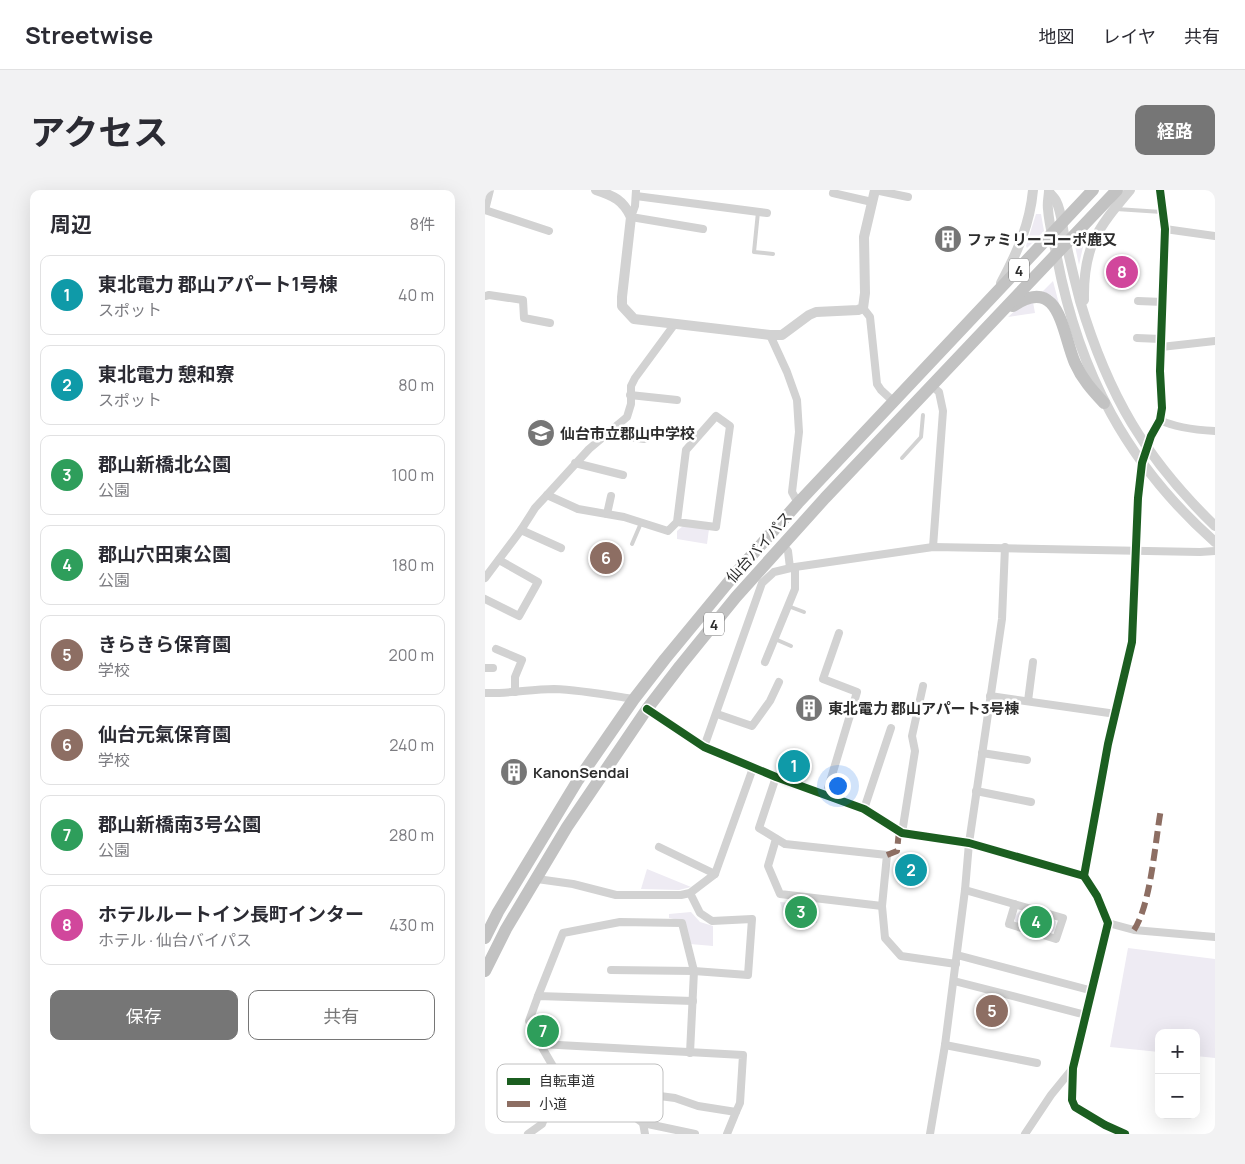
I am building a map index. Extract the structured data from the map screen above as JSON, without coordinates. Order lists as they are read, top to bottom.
{
  "streets": {
    "highway": ["4", "仙台バイパス"]
  },
  "places": {
    "building": ["ファミリーコーポ鹿又", "東北電力 郡山アパート3号棟", "KanonSendai"],
    "school or university": ["仙台市立郡山中学校"]
  },
  "legend": ["自転車道", "小道"],
  "page": {
    "header": "Streetwise",
    "nav": ["地図", "レイヤ", "共有"],
    "title": "アクセス",
    "buttons": [
      "経路",
      ["保存", "共有"]
    ],
    "heading": ["周辺", "8件"],
    "pins": [
      "8",
      "6",
      "1",
      "2",
      "3",
      "4",
      "5",
      "7"
    ],
    "list": [
      {
        "mark": "1",
        "name": "東北電力 郡山アパート1号棟",
        "note": "スポット",
        "value": "40 m"
      },
      {
        "mark": "2",
        "name": "東北電力 憩和寮",
        "note": "スポット",
        "value": "80 m"
      },
      {
        "mark": "3",
        "name": "郡山新橋北公園",
        "note": "公園",
        "value": "100 m"
      },
      {
        "mark": "4",
        "name": "郡山穴田東公園",
        "note": "公園",
        "value": "180 m"
      },
      {
        "mark": "5",
        "name": "きらきら保育園",
        "note": "学校",
        "value": "200 m"
      },
      {
        "mark": "6",
        "name": "仙台元氣保育園",
        "note": "学校",
        "value": "240 m"
      },
      {
        "mark": "7",
        "name": "郡山新橋南3号公園",
        "note": "公園",
        "value": "280 m"
      },
      {
        "mark": "8",
        "name": "ホテルルートイン長町インター",
        "note": "ホテル · 仙台バイパス",
        "value": "430 m"
      }
    ],
    "map_buttons": ["+", "−"]
  }
}
